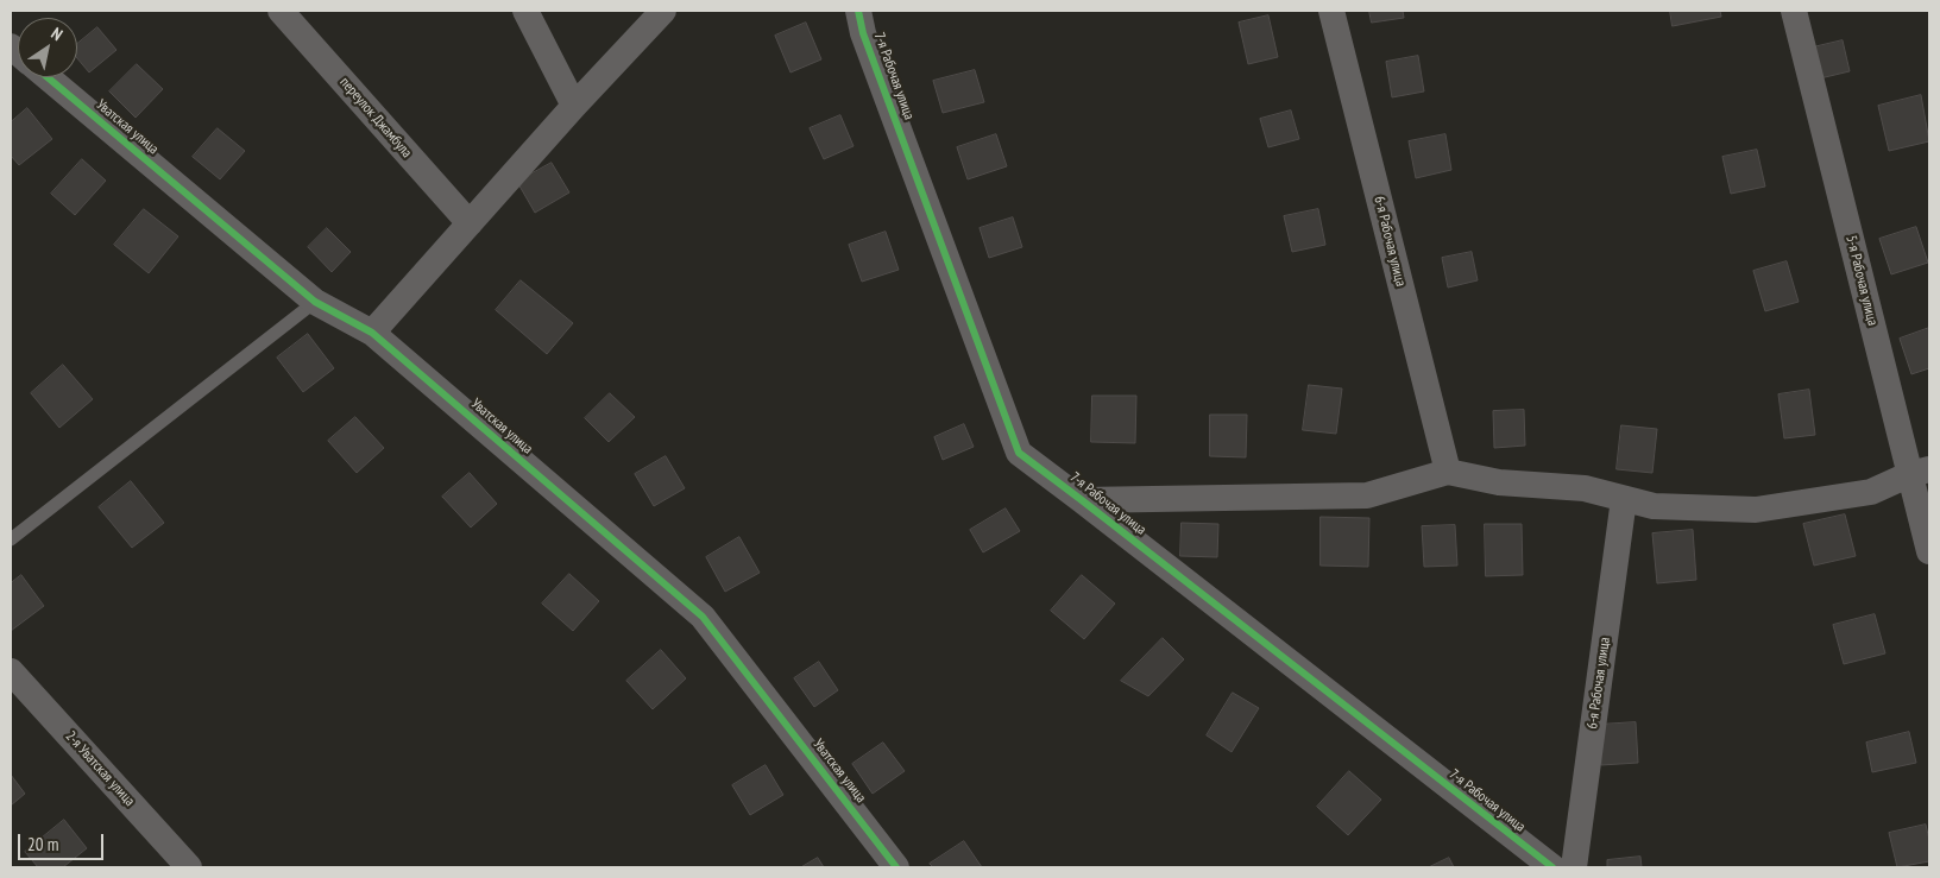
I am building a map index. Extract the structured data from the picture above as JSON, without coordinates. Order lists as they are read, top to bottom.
{
  "streets": {
    "street": [
      "7-я Рабочая улица",
      "переулок Джамбула",
      "Уватская улица",
      "6-я Рабочая улица",
      "5-я Рабочая улица",
      "2-я Уватская улица"
    ]
  },
  "scale_bar": "20 m",
  "north": "top right"
}
